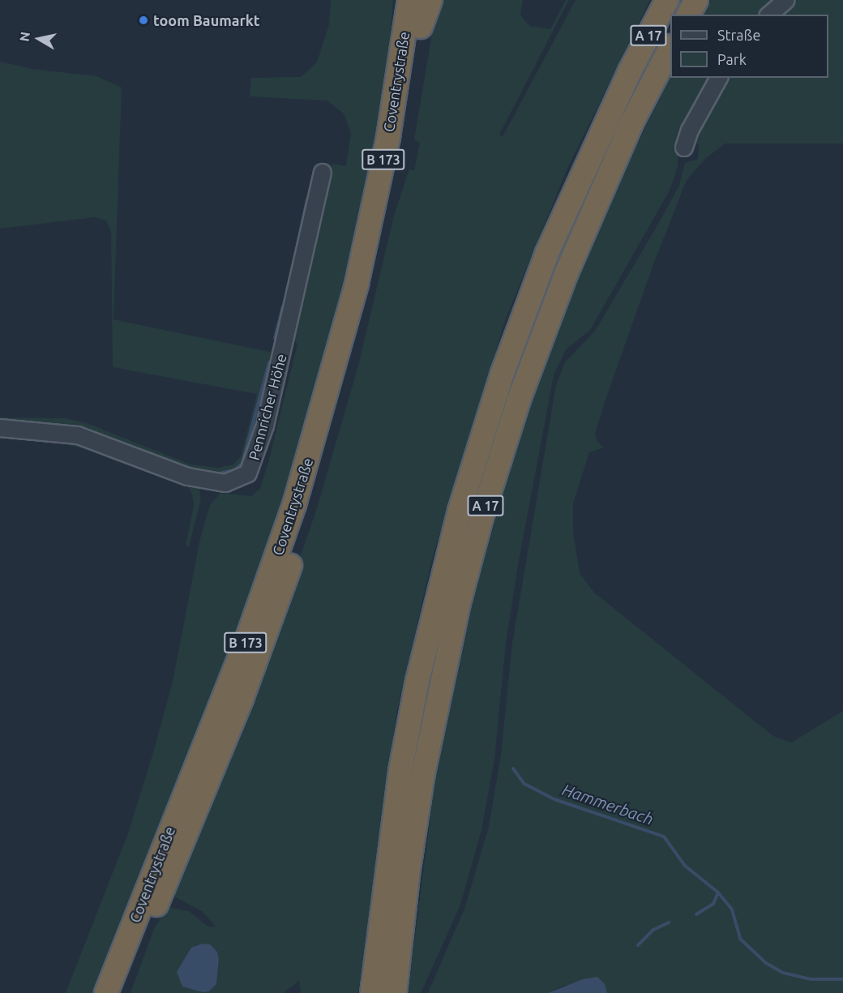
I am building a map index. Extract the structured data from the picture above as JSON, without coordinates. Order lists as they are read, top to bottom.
{
  "streets": {
    "highway": ["A 17", "Coventrystraße", "B 173"],
    "street": ["Pennricher Höhe"]
  },
  "crossings": [
    ["Coventrystraße", "B 173"]
  ],
  "water": ["Hammerbach"],
  "places": ["toom Baumarkt"],
  "legend": ["Straße", "Park"],
  "north": "left"
}
